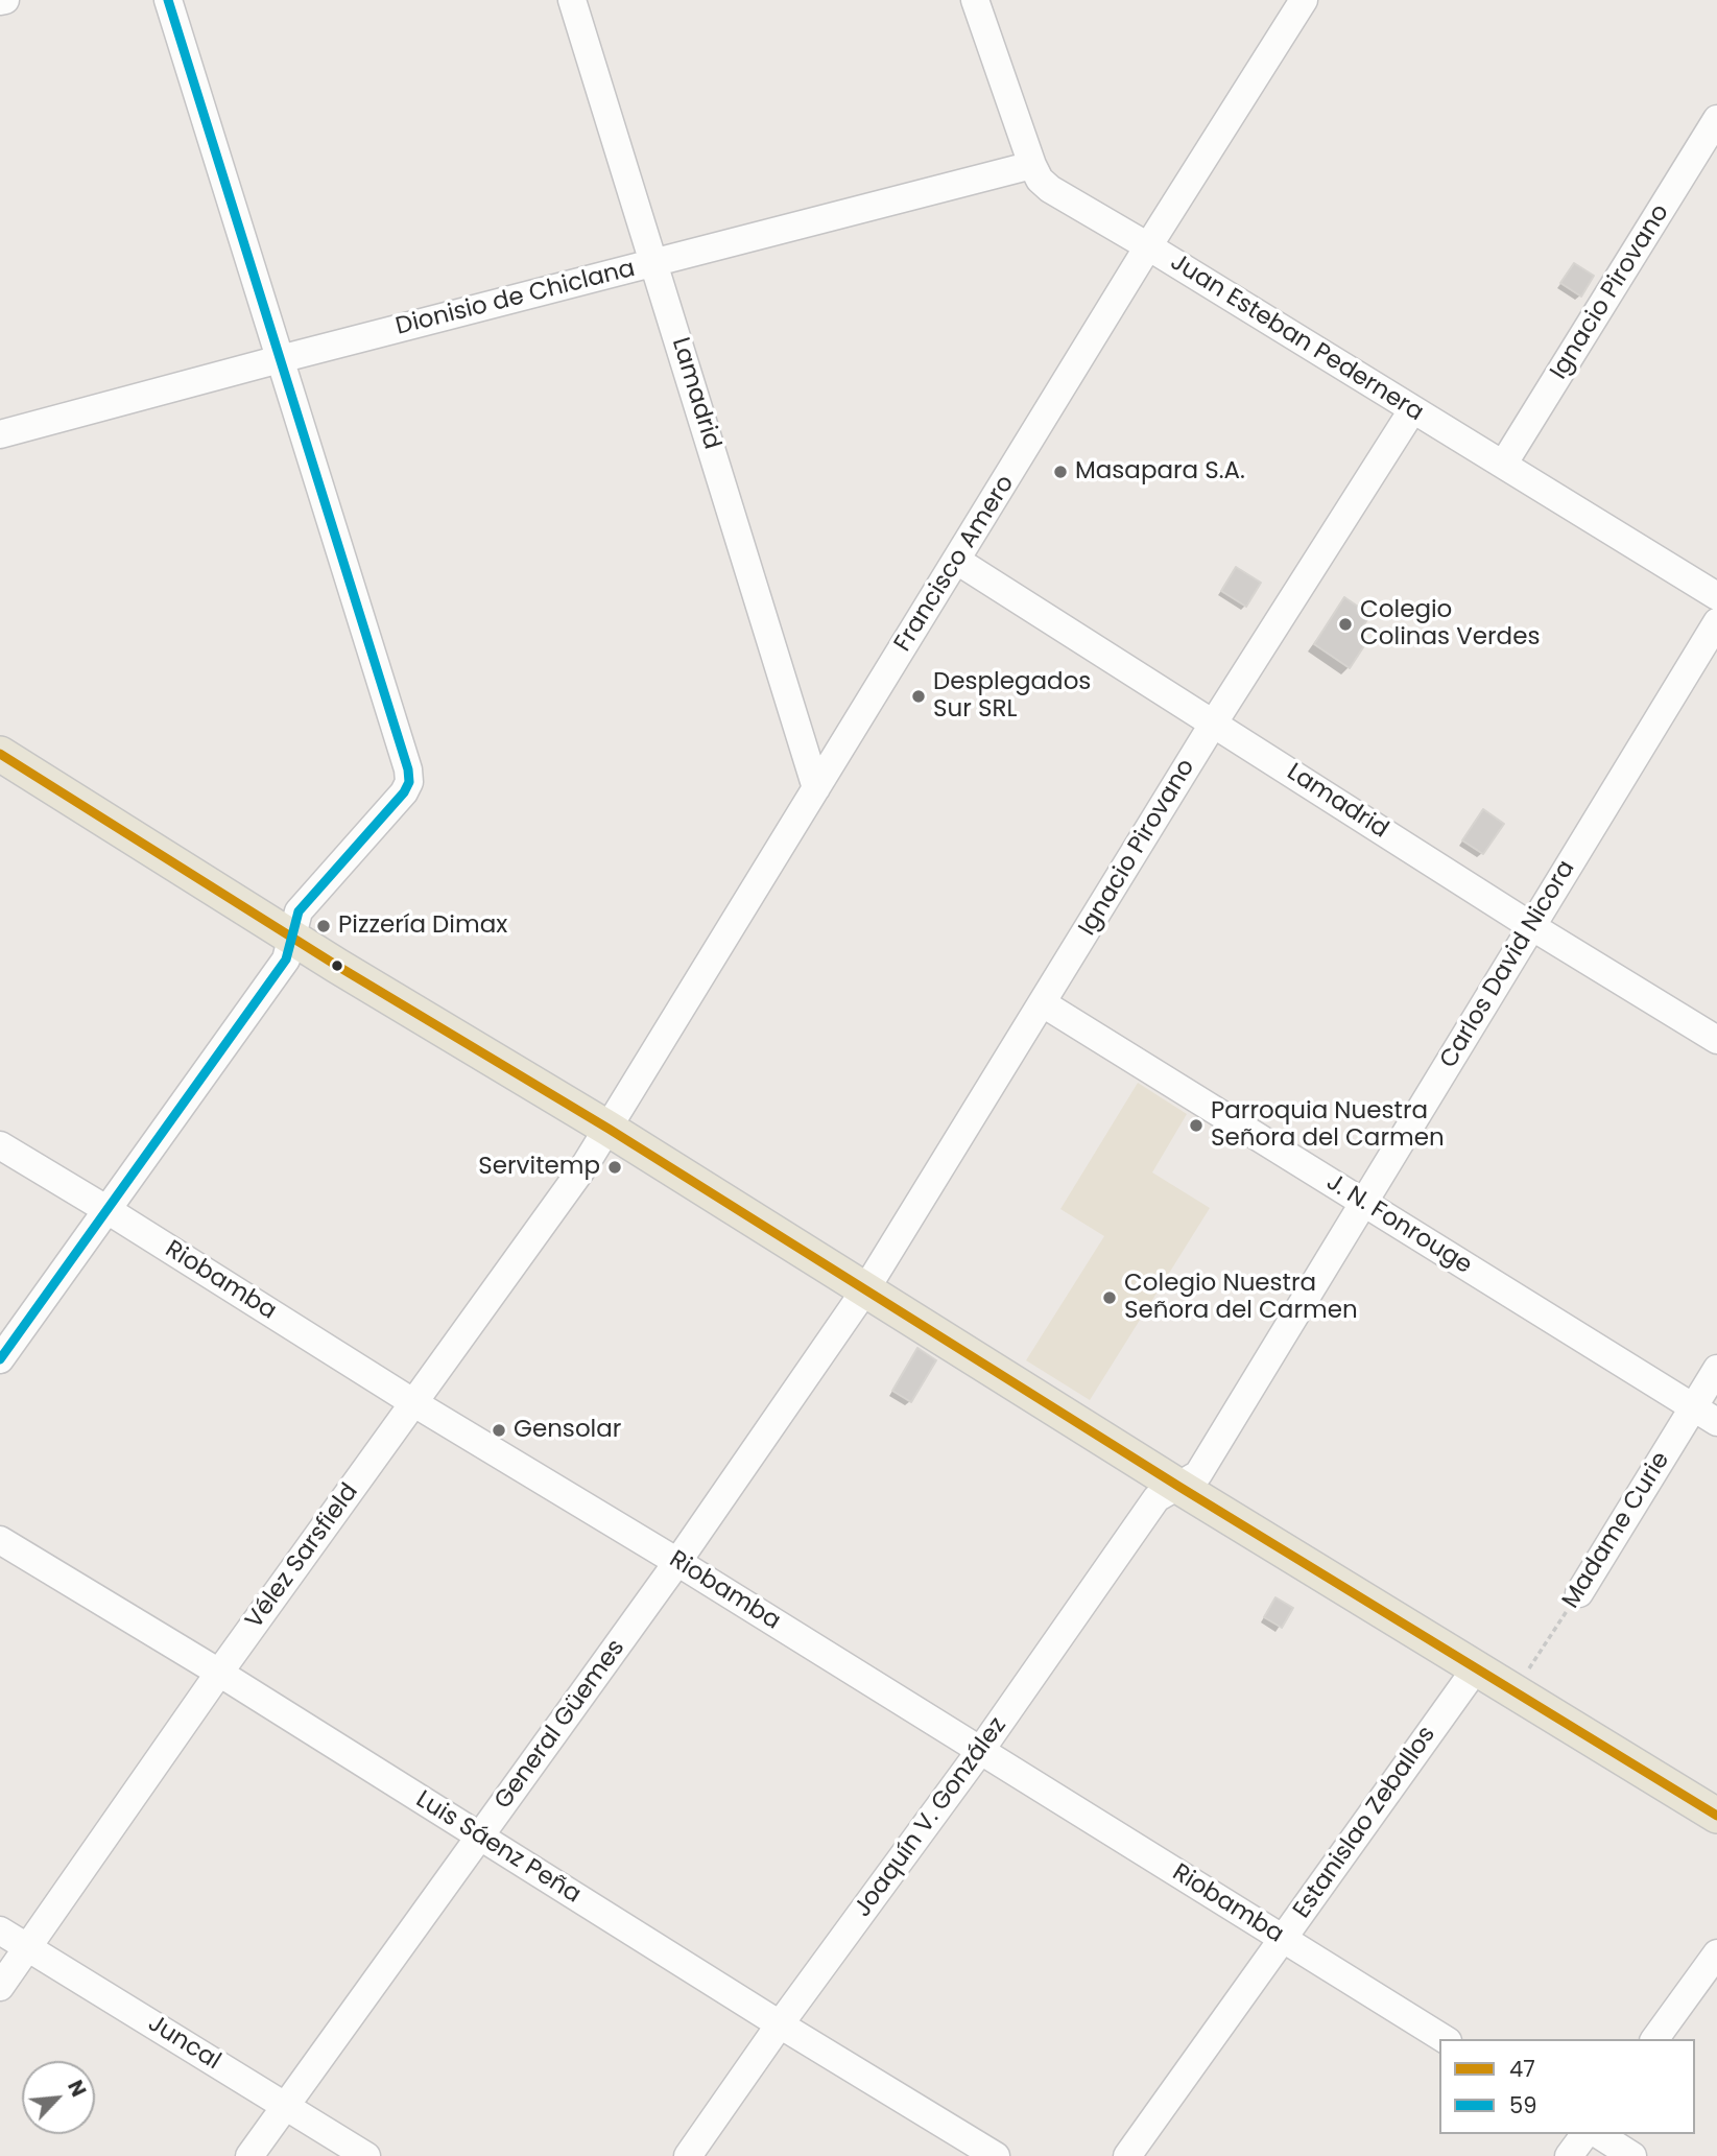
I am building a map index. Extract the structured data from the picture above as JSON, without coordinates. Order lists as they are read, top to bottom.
{
  "streets": {
    "street": [
      "Ignacio Pirovano",
      "Dionisio de Chiclana",
      "Juan Esteban Pedernera",
      "Lamadrid",
      "Francisco Amero",
      "Carlos David Nicora",
      "J. N. Fonrouge",
      "Riobamba",
      "Madame Curie",
      "Vélez Sarsfield",
      "General Güemes",
      "Joaquín V. González",
      "Estanislao Zeballos",
      "Luis Sáenz Peña",
      "Juncal"
    ]
  },
  "crossings": [
    ["Ignacio Pirovano", "Juan Esteban Pedernera"],
    ["Ignacio Pirovano", "Lamadrid"],
    ["Ignacio Pirovano", "J. N. Fonrouge"],
    ["Ignacio Pirovano", "General Güemes"],
    ["Dionisio de Chiclana", "Juan Esteban Pedernera"],
    ["Dionisio de Chiclana", "Lamadrid"],
    ["Juan Esteban Pedernera", "Francisco Amero"],
    ["Lamadrid", "Francisco Amero"],
    ["Lamadrid", "Carlos David Nicora"],
    ["Francisco Amero", "Vélez Sarsfield"],
    ["Carlos David Nicora", "J. N. Fonrouge"],
    ["Carlos David Nicora", "Joaquín V. González"],
    ["J. N. Fonrouge", "Madame Curie"],
    ["Riobamba", "Vélez Sarsfield"],
    ["Riobamba", "General Güemes"],
    ["Riobamba", "Joaquín V. González"],
    ["Riobamba", "Estanislao Zeballos"],
    ["Vélez Sarsfield", "Luis Sáenz Peña"],
    ["Vélez Sarsfield", "Juncal"],
    ["General Güemes", "Luis Sáenz Peña"],
    ["General Güemes", "Juncal"],
    ["Joaquín V. González", "Luis Sáenz Peña"]
  ],
  "places": [
    "Masapara S.A.",
    "Colegio Colinas Verdes",
    "Desplegados Sur SRL",
    "Pizzería Dimax",
    "Parroquia Nuestra Señora del Carmen",
    "Servitemp",
    "Colegio Nuestra Señora del Carmen",
    "Gensolar"
  ],
  "lines": ["transit line 59", "transit line 47"],
  "legend": ["47", "59"],
  "north": "top right"
}
